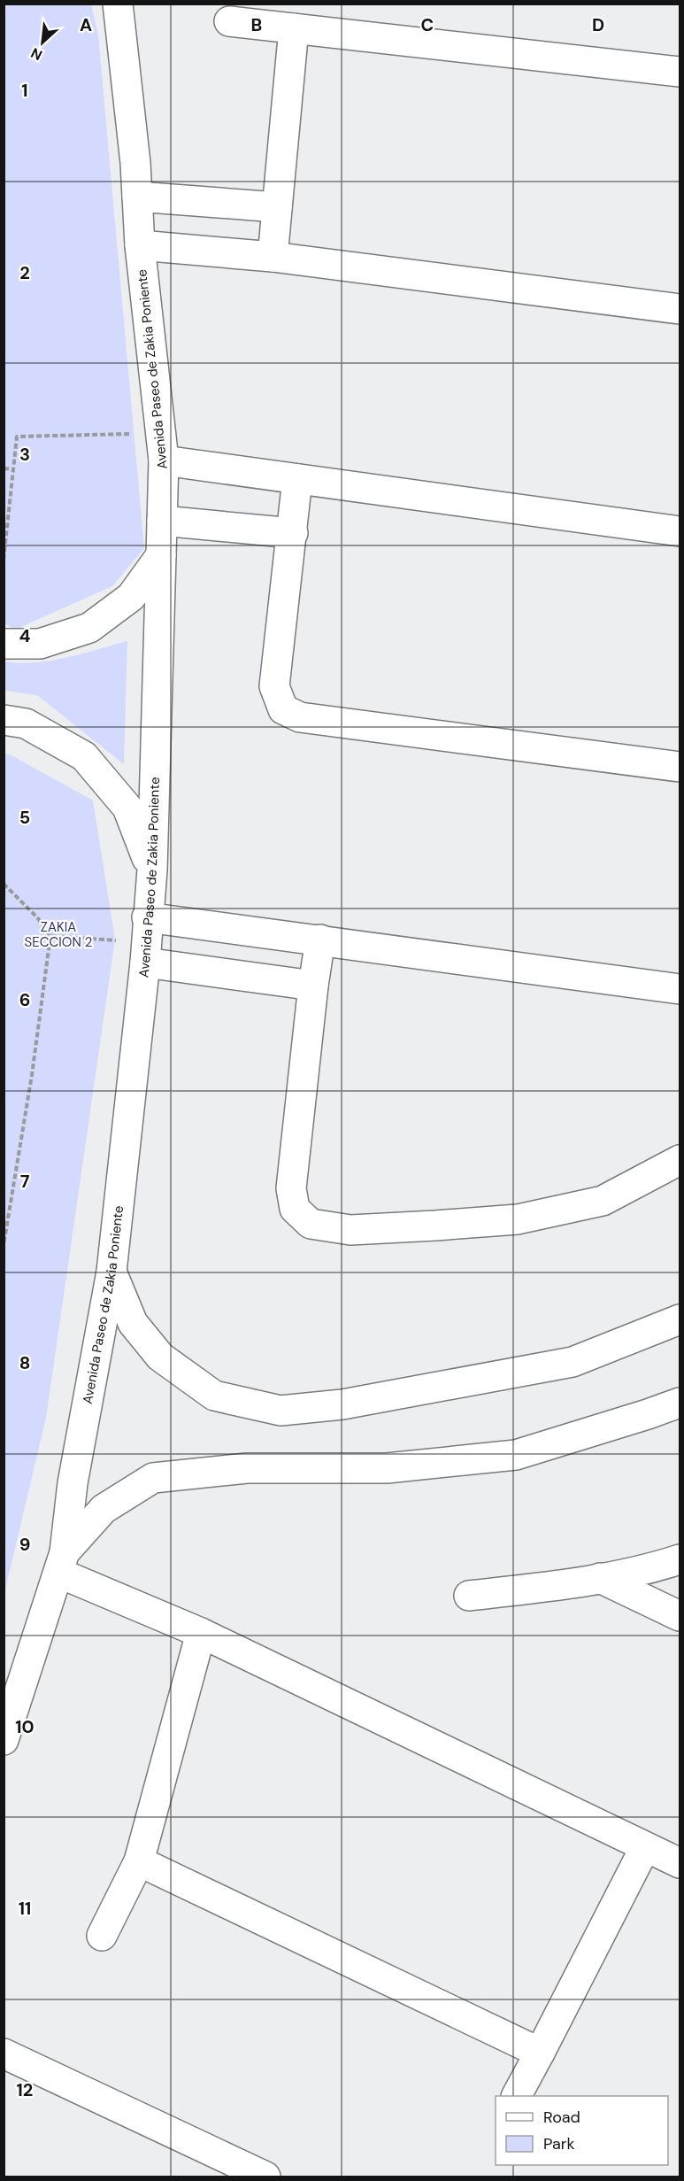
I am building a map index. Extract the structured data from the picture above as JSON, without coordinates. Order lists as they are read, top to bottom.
{
  "streets": {
    "street": ["Avenida Paseo de Zakia Poniente"]
  },
  "parks": ["ZAKIA SECCION 2"],
  "legend": ["Road", "Park"],
  "north": "bottom left",
  "grid": {
    "columns": [
      "A",
      "B",
      "C",
      "D"
    ],
    "rows": [
      "1",
      "2",
      "3",
      "4",
      "5",
      "6",
      "7",
      "8",
      "9",
      "10",
      "11",
      "12"
    ]
  }
}
